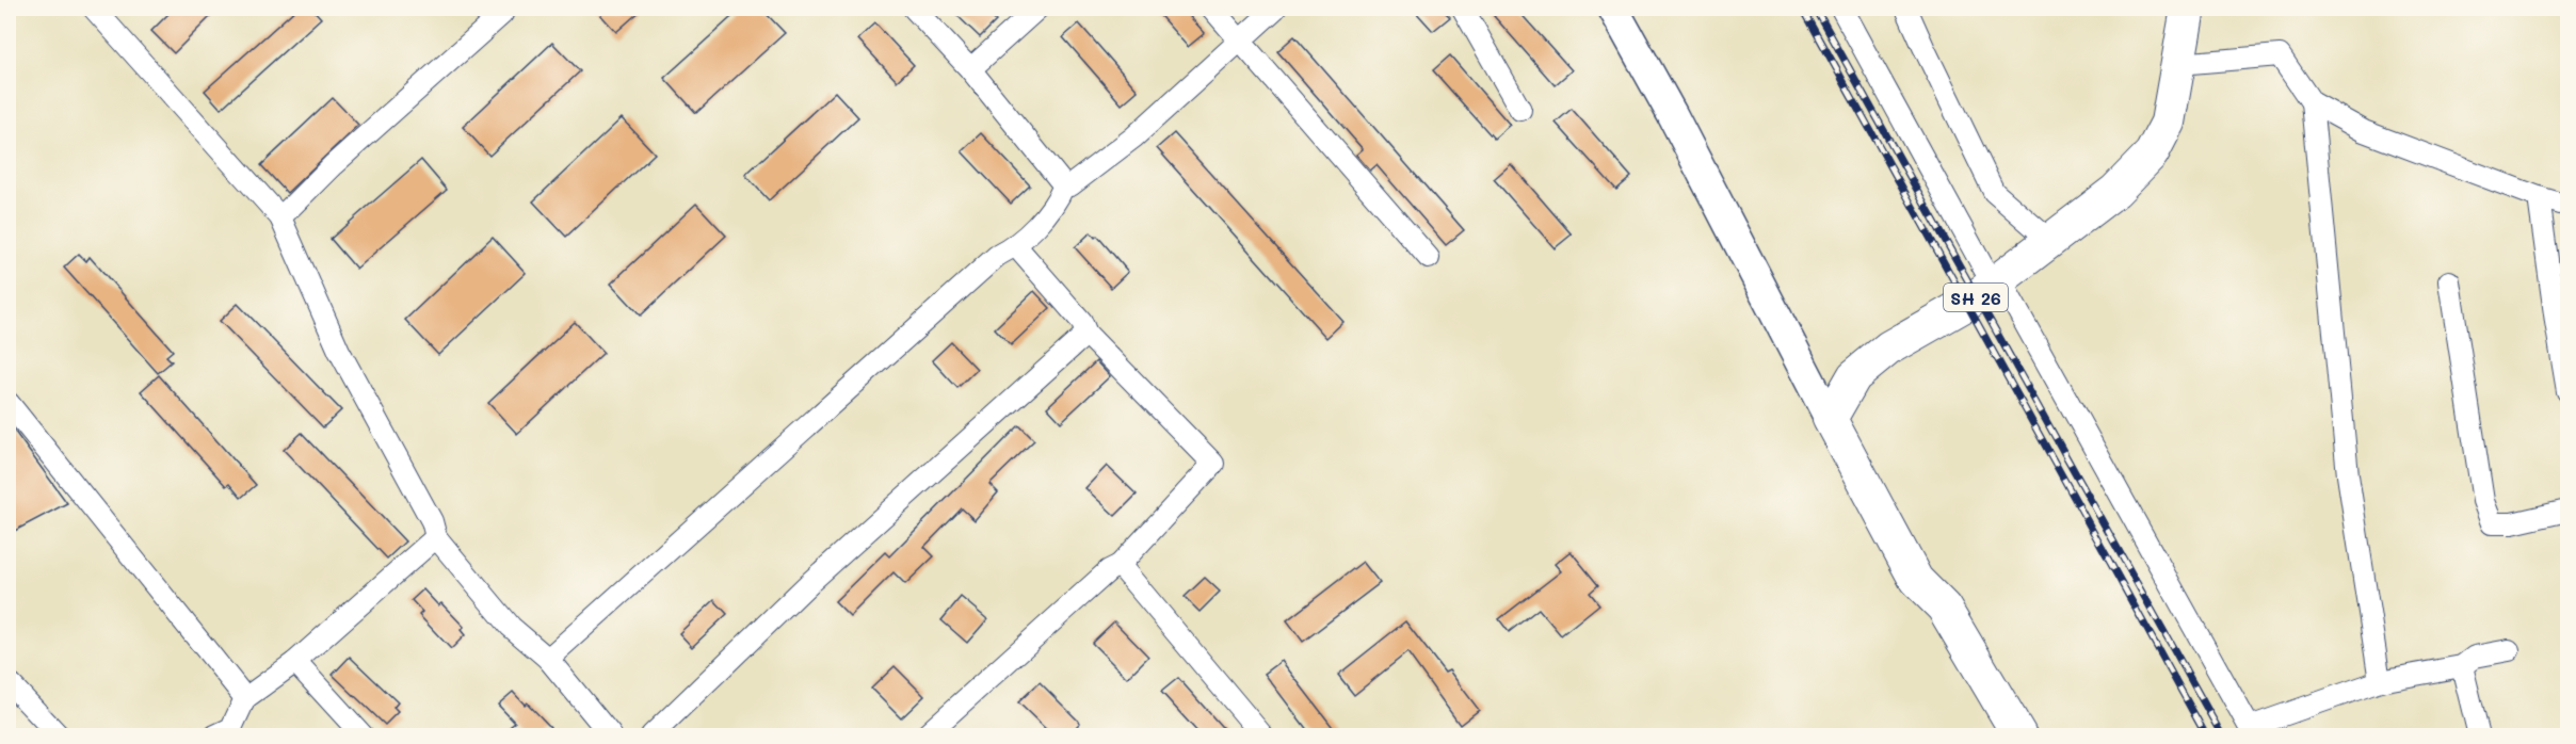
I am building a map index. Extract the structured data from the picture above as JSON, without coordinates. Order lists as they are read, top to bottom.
{
  "streets": {
    "main road": ["SH 26"]
  }
}
